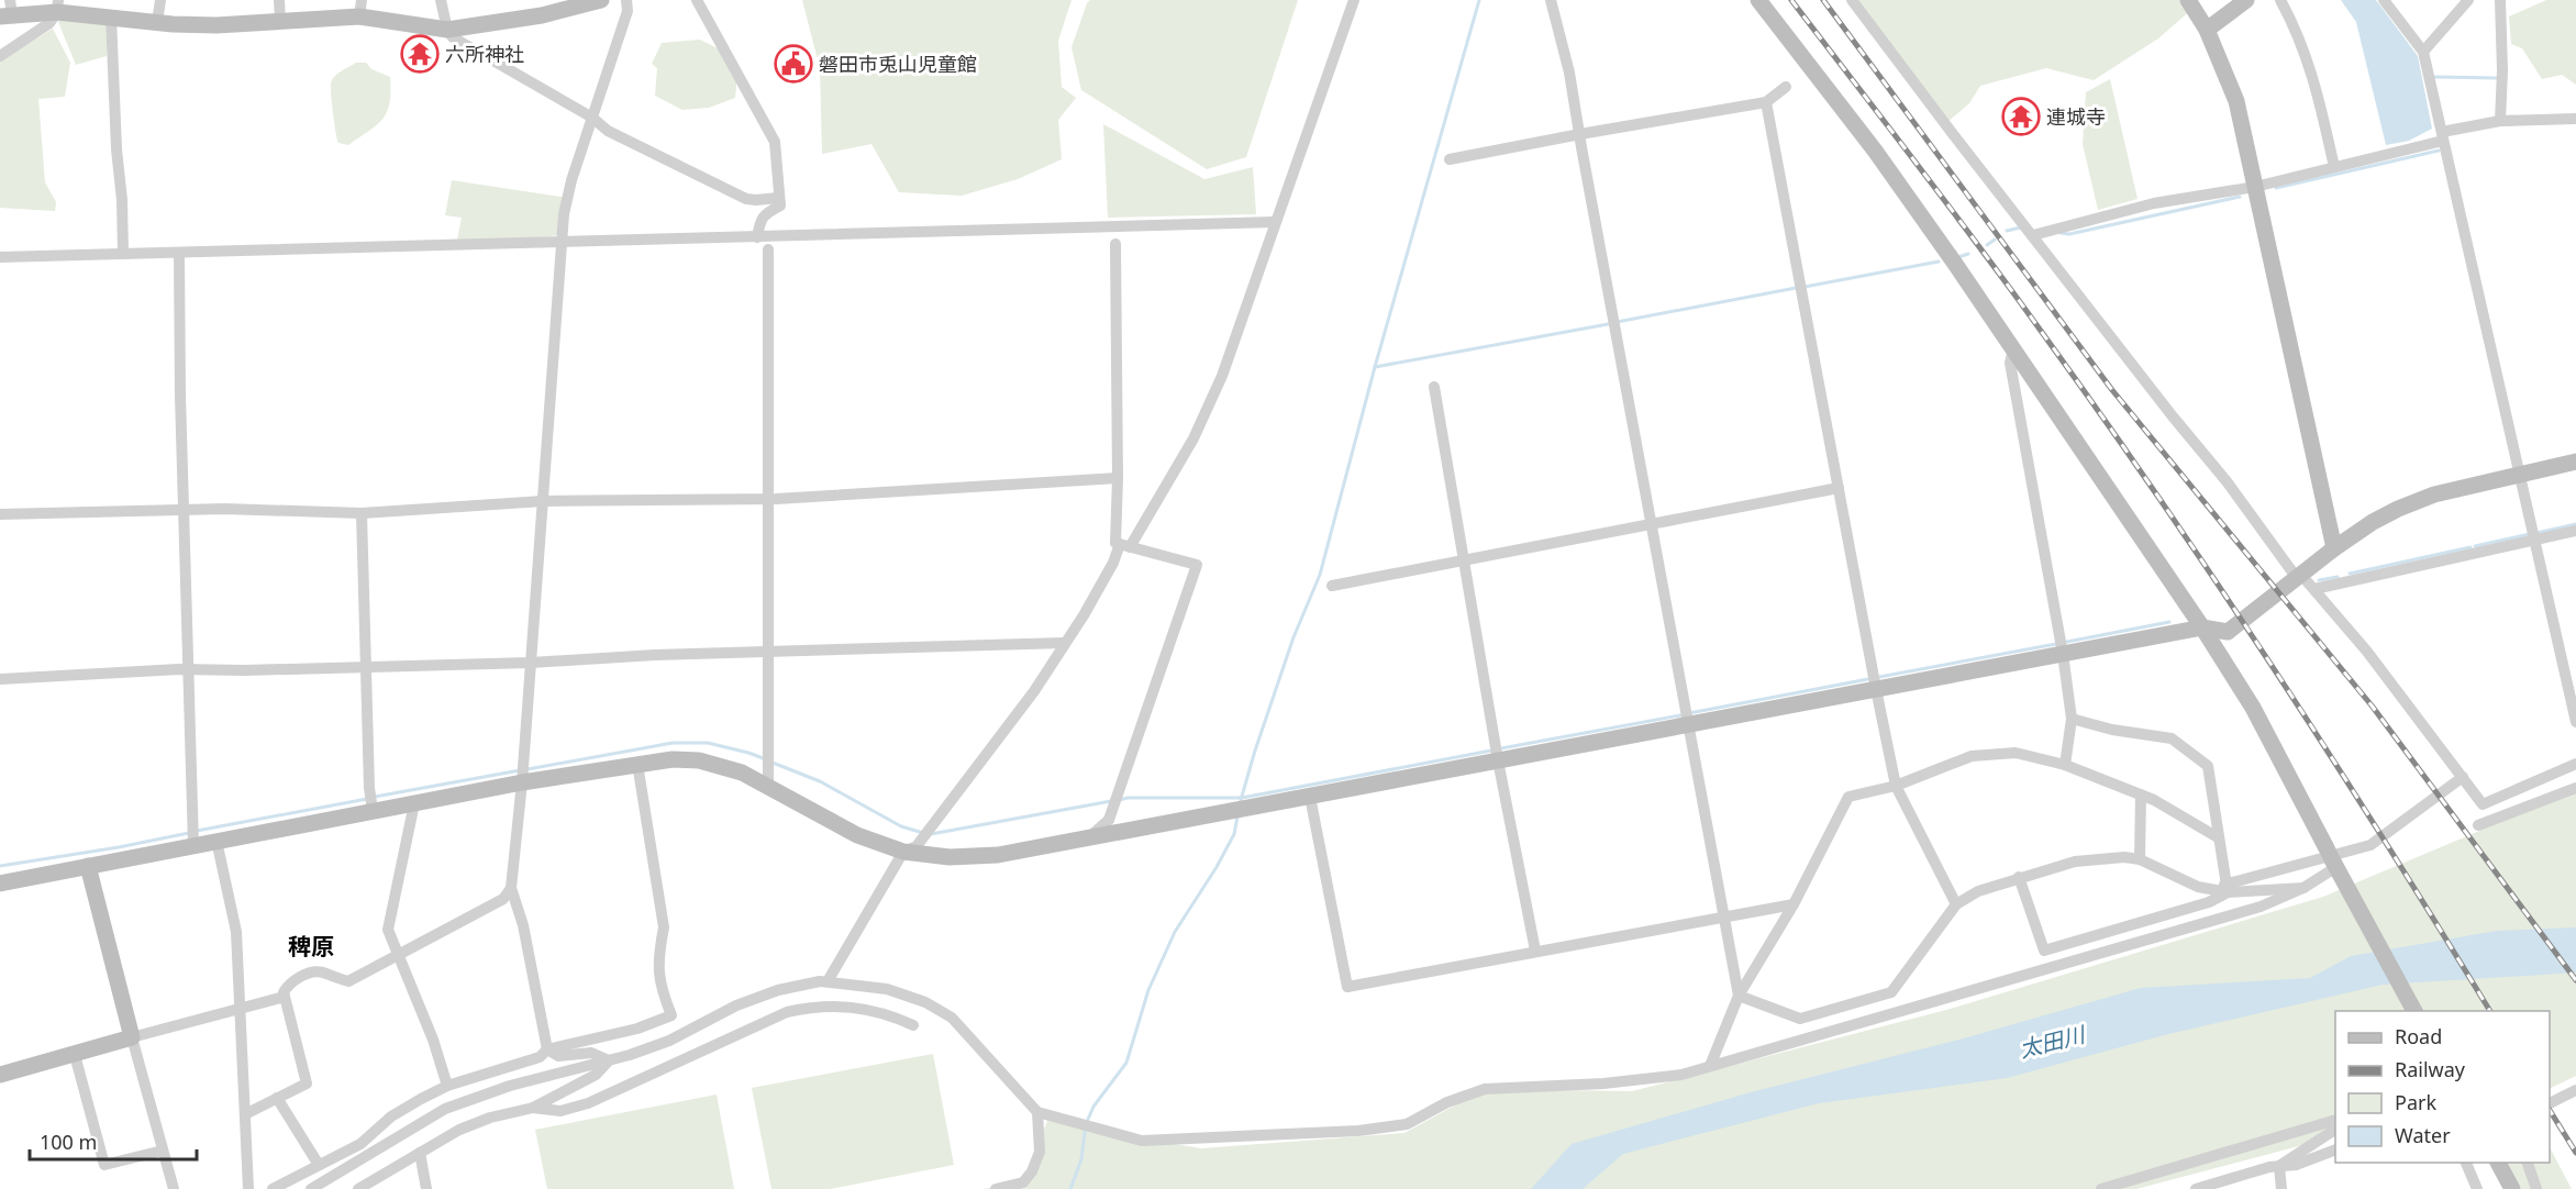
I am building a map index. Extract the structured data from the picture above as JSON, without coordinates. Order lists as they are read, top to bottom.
{
  "districts": ["稗原"],
  "water": ["太田川"],
  "places": {
    "temple": ["六所神社", "連城寺"],
    "public building": ["磐田市兎山児童館"]
  },
  "legend": [
    "Road",
    "Railway",
    "Park",
    "Water"
  ],
  "scale_bar": "100 m"
}
